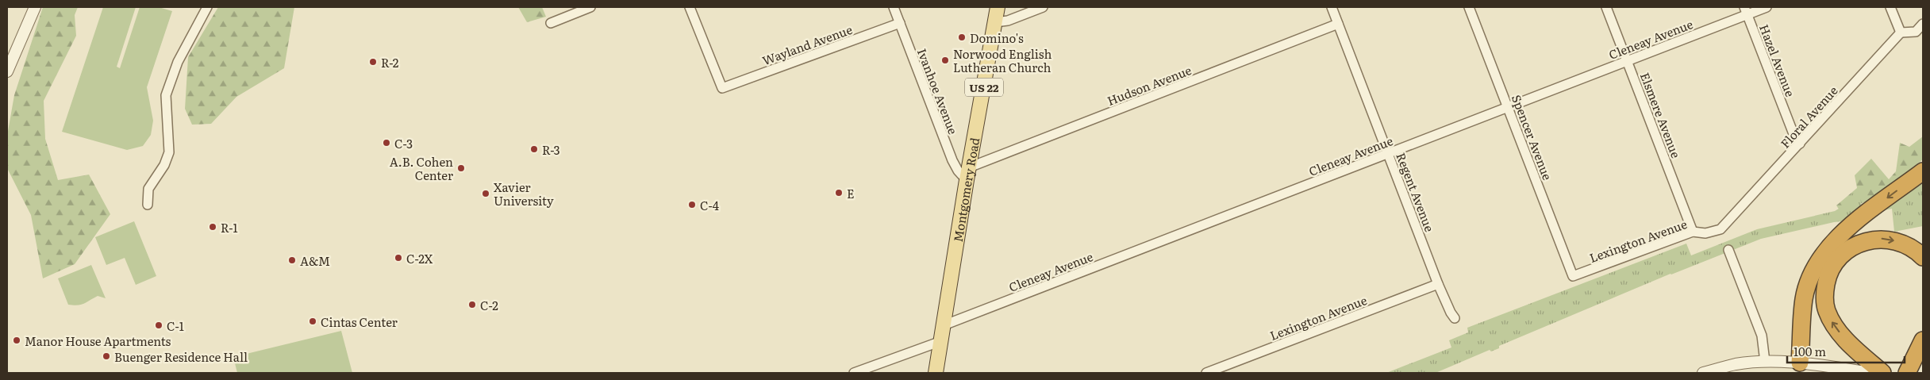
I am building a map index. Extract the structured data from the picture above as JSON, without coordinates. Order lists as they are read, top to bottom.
{
  "streets": {
    "main road": ["US 22", "Montgomery Road"],
    "street": [
      "Cleneay Avenue",
      "Wayland Avenue",
      "Hazel Avenue",
      "Hudson Avenue",
      "Ivanhoe Avenue",
      "Elsmere Avenue",
      "Floral Avenue",
      "Spencer Avenue",
      "Regent Avenue",
      "Lexington Avenue"
    ]
  },
  "crossings": [
    ["Cleneay Avenue", "Hazel Avenue"],
    ["Cleneay Avenue", "Elsmere Avenue"],
    ["Cleneay Avenue", "Spencer Avenue"],
    ["Cleneay Avenue", "Montgomery Road"],
    ["Cleneay Avenue", "Regent Avenue"],
    ["Wayland Avenue", "Ivanhoe Avenue"],
    ["Hazel Avenue", "Floral Avenue"],
    ["Hudson Avenue", "Ivanhoe Avenue"],
    ["Hudson Avenue", "Montgomery Road"],
    ["Hudson Avenue", "Regent Avenue"],
    ["Ivanhoe Avenue", "Montgomery Road"],
    ["Elsmere Avenue", "Lexington Avenue"],
    ["Floral Avenue", "Lexington Avenue"],
    ["Spencer Avenue", "Lexington Avenue"],
    ["Regent Avenue", "Lexington Avenue"]
  ],
  "places": [
    "Domino's",
    "Norwood English Lutheran Church",
    "R-2",
    "C-3",
    "R-3",
    "A.B. Cohen Center",
    "E",
    "Xavier University",
    "C-4",
    "R-1",
    "C-2X",
    "A&M",
    "C-2",
    "Cintas Center",
    "C-1",
    "Manor House Apartments",
    "Buenger Residence Hall"
  ],
  "scale_bar": "100 m"
}
